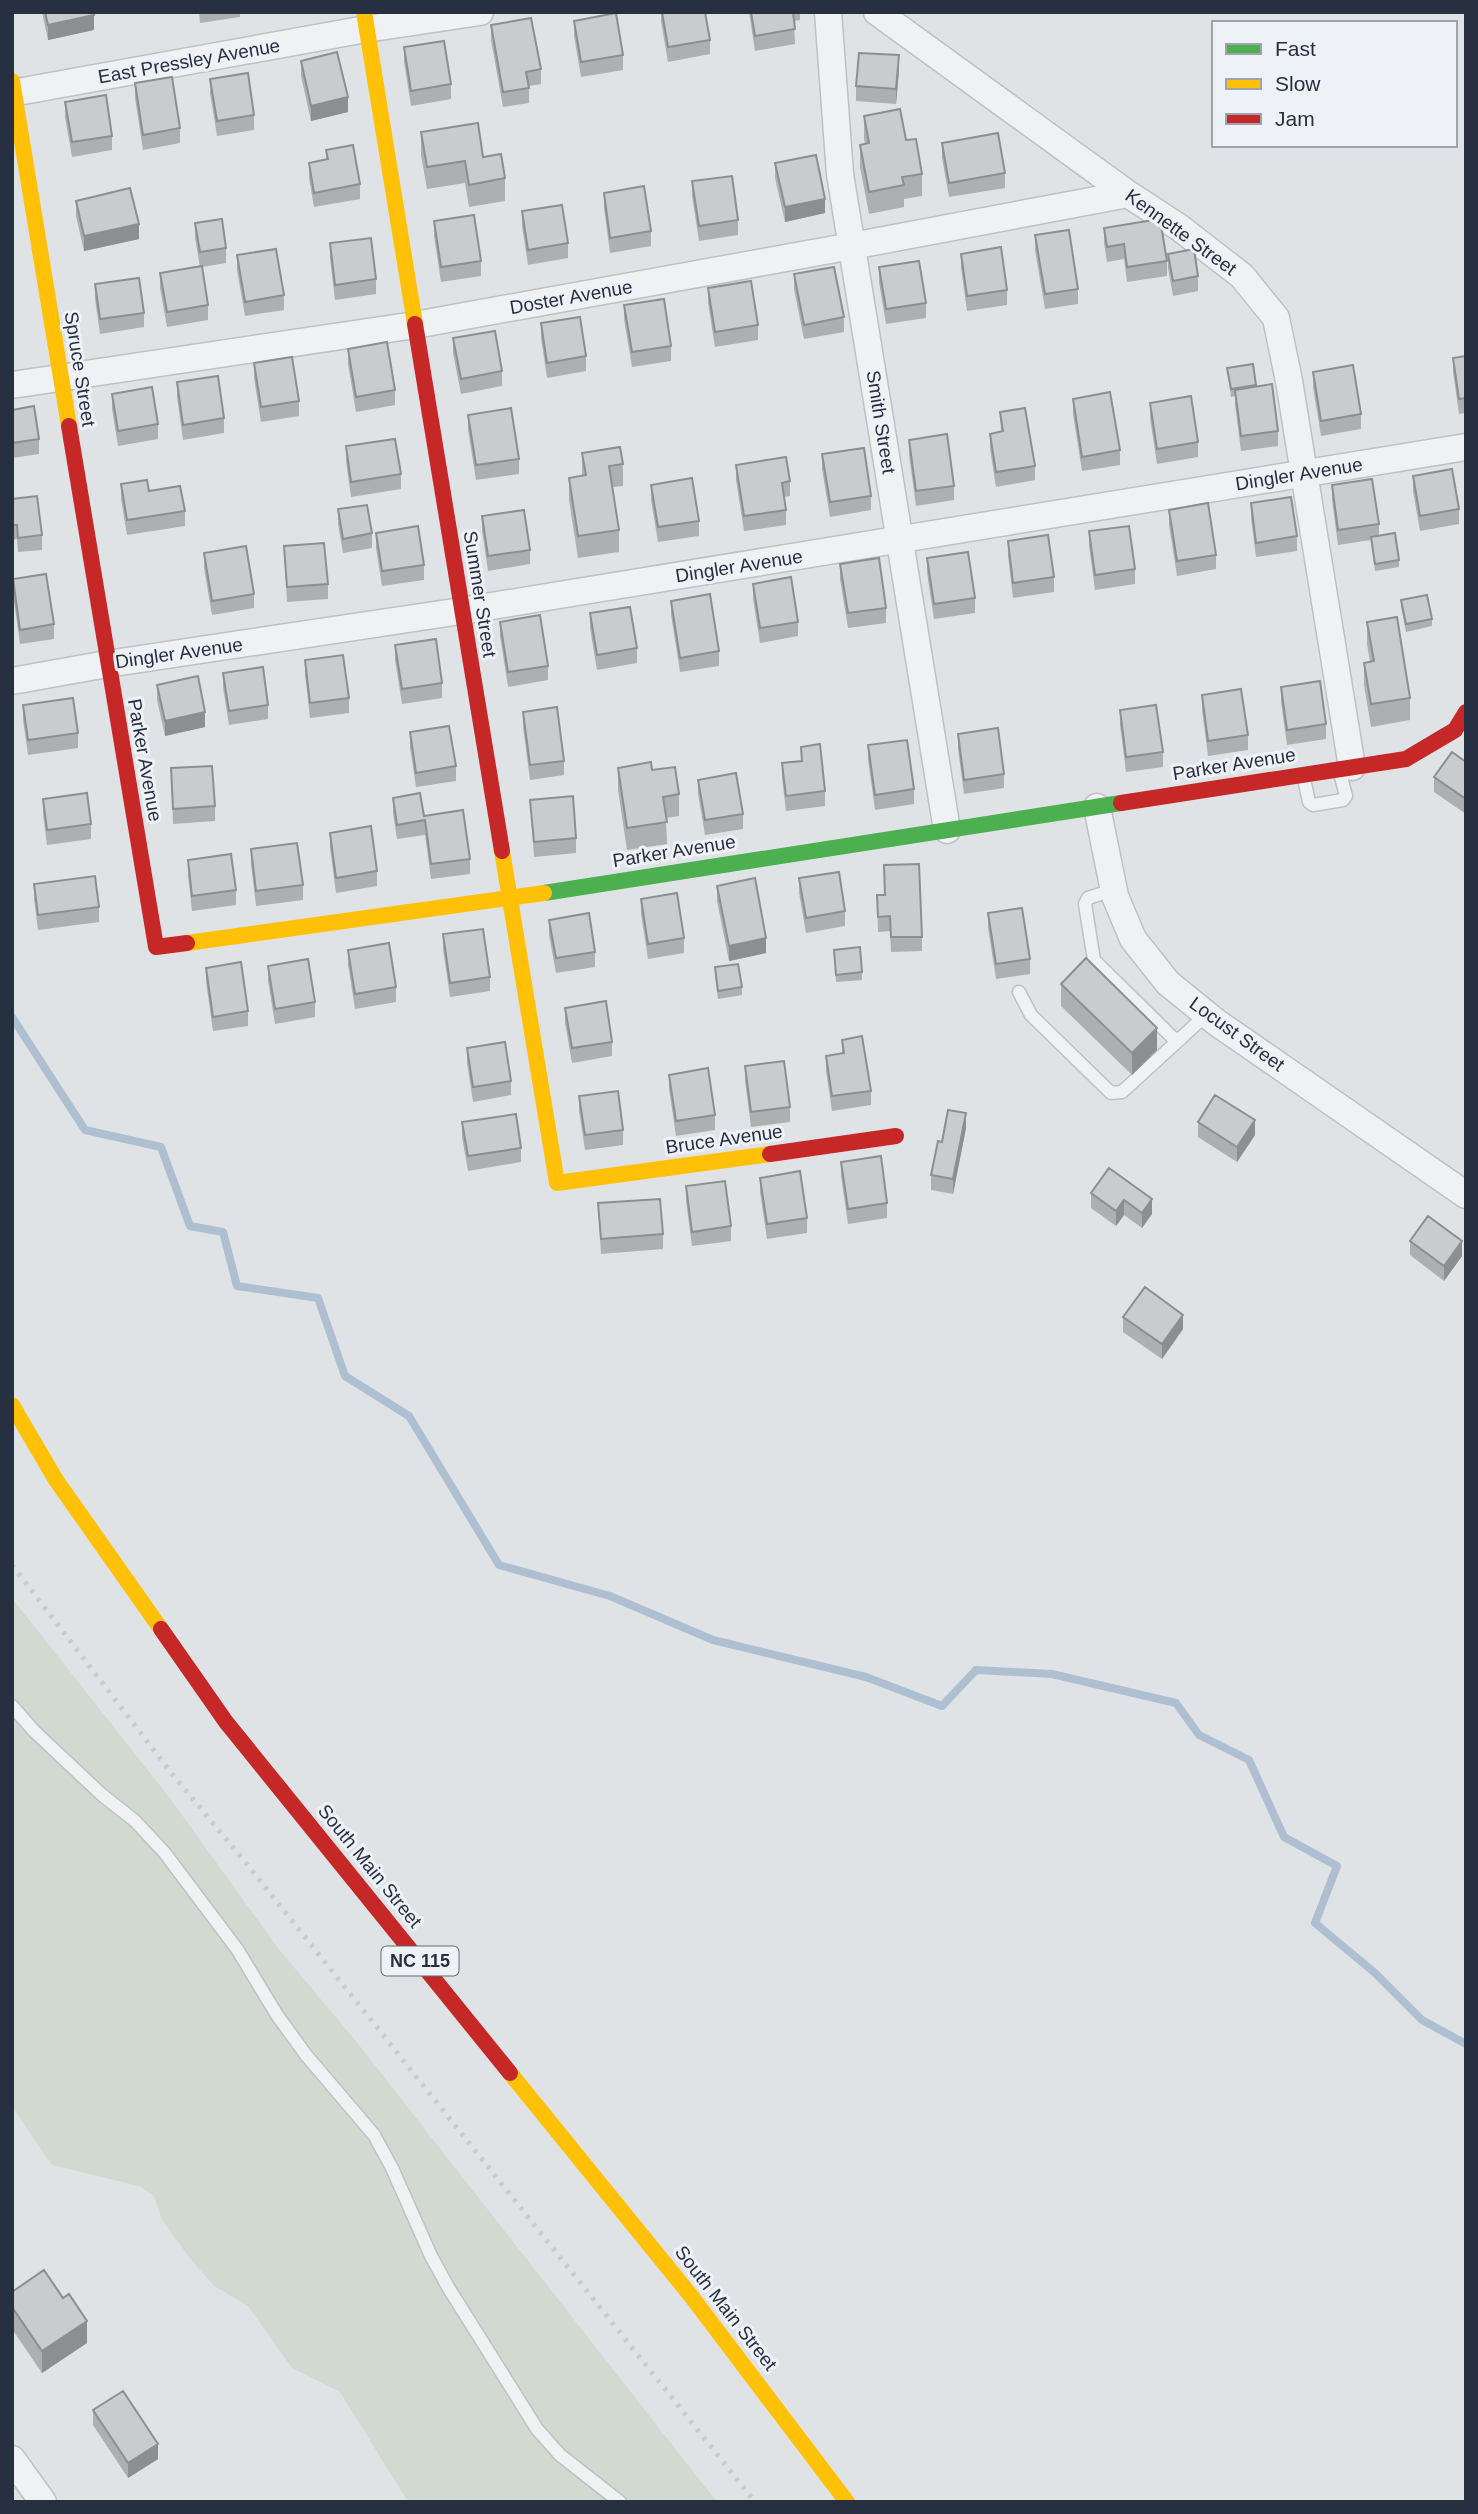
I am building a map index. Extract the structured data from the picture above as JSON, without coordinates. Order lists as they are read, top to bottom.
{
  "streets": {
    "street": [
      "East Pressley Avenue",
      "Kennette Street",
      "Doster Avenue",
      "Spruce Street",
      "Smith Street",
      "Dingler Avenue",
      "Summer Street",
      "Parker Avenue",
      "Locust Street",
      "Bruce Avenue",
      "South Main Street",
      "NC 115"
    ]
  },
  "crossings": [
    ["East Pressley Avenue", "Spruce Street"],
    ["East Pressley Avenue", "Summer Street"],
    ["Kennette Street", "Doster Avenue"],
    ["Kennette Street", "Dingler Avenue"],
    ["Kennette Street", "Parker Avenue"],
    ["Doster Avenue", "Spruce Street"],
    ["Doster Avenue", "Smith Street"],
    ["Doster Avenue", "Summer Street"],
    ["Spruce Street", "Dingler Avenue"],
    ["Spruce Street", "Parker Avenue"],
    ["Smith Street", "Dingler Avenue"],
    ["Smith Street", "Parker Avenue"],
    ["Dingler Avenue", "Summer Street"],
    ["Dingler Avenue", "Parker Avenue"],
    ["Summer Street", "Parker Avenue"],
    ["Summer Street", "Bruce Avenue"],
    ["Parker Avenue", "Locust Street"]
  ],
  "legend": ["Fast", "Slow", "Jam"]
}
